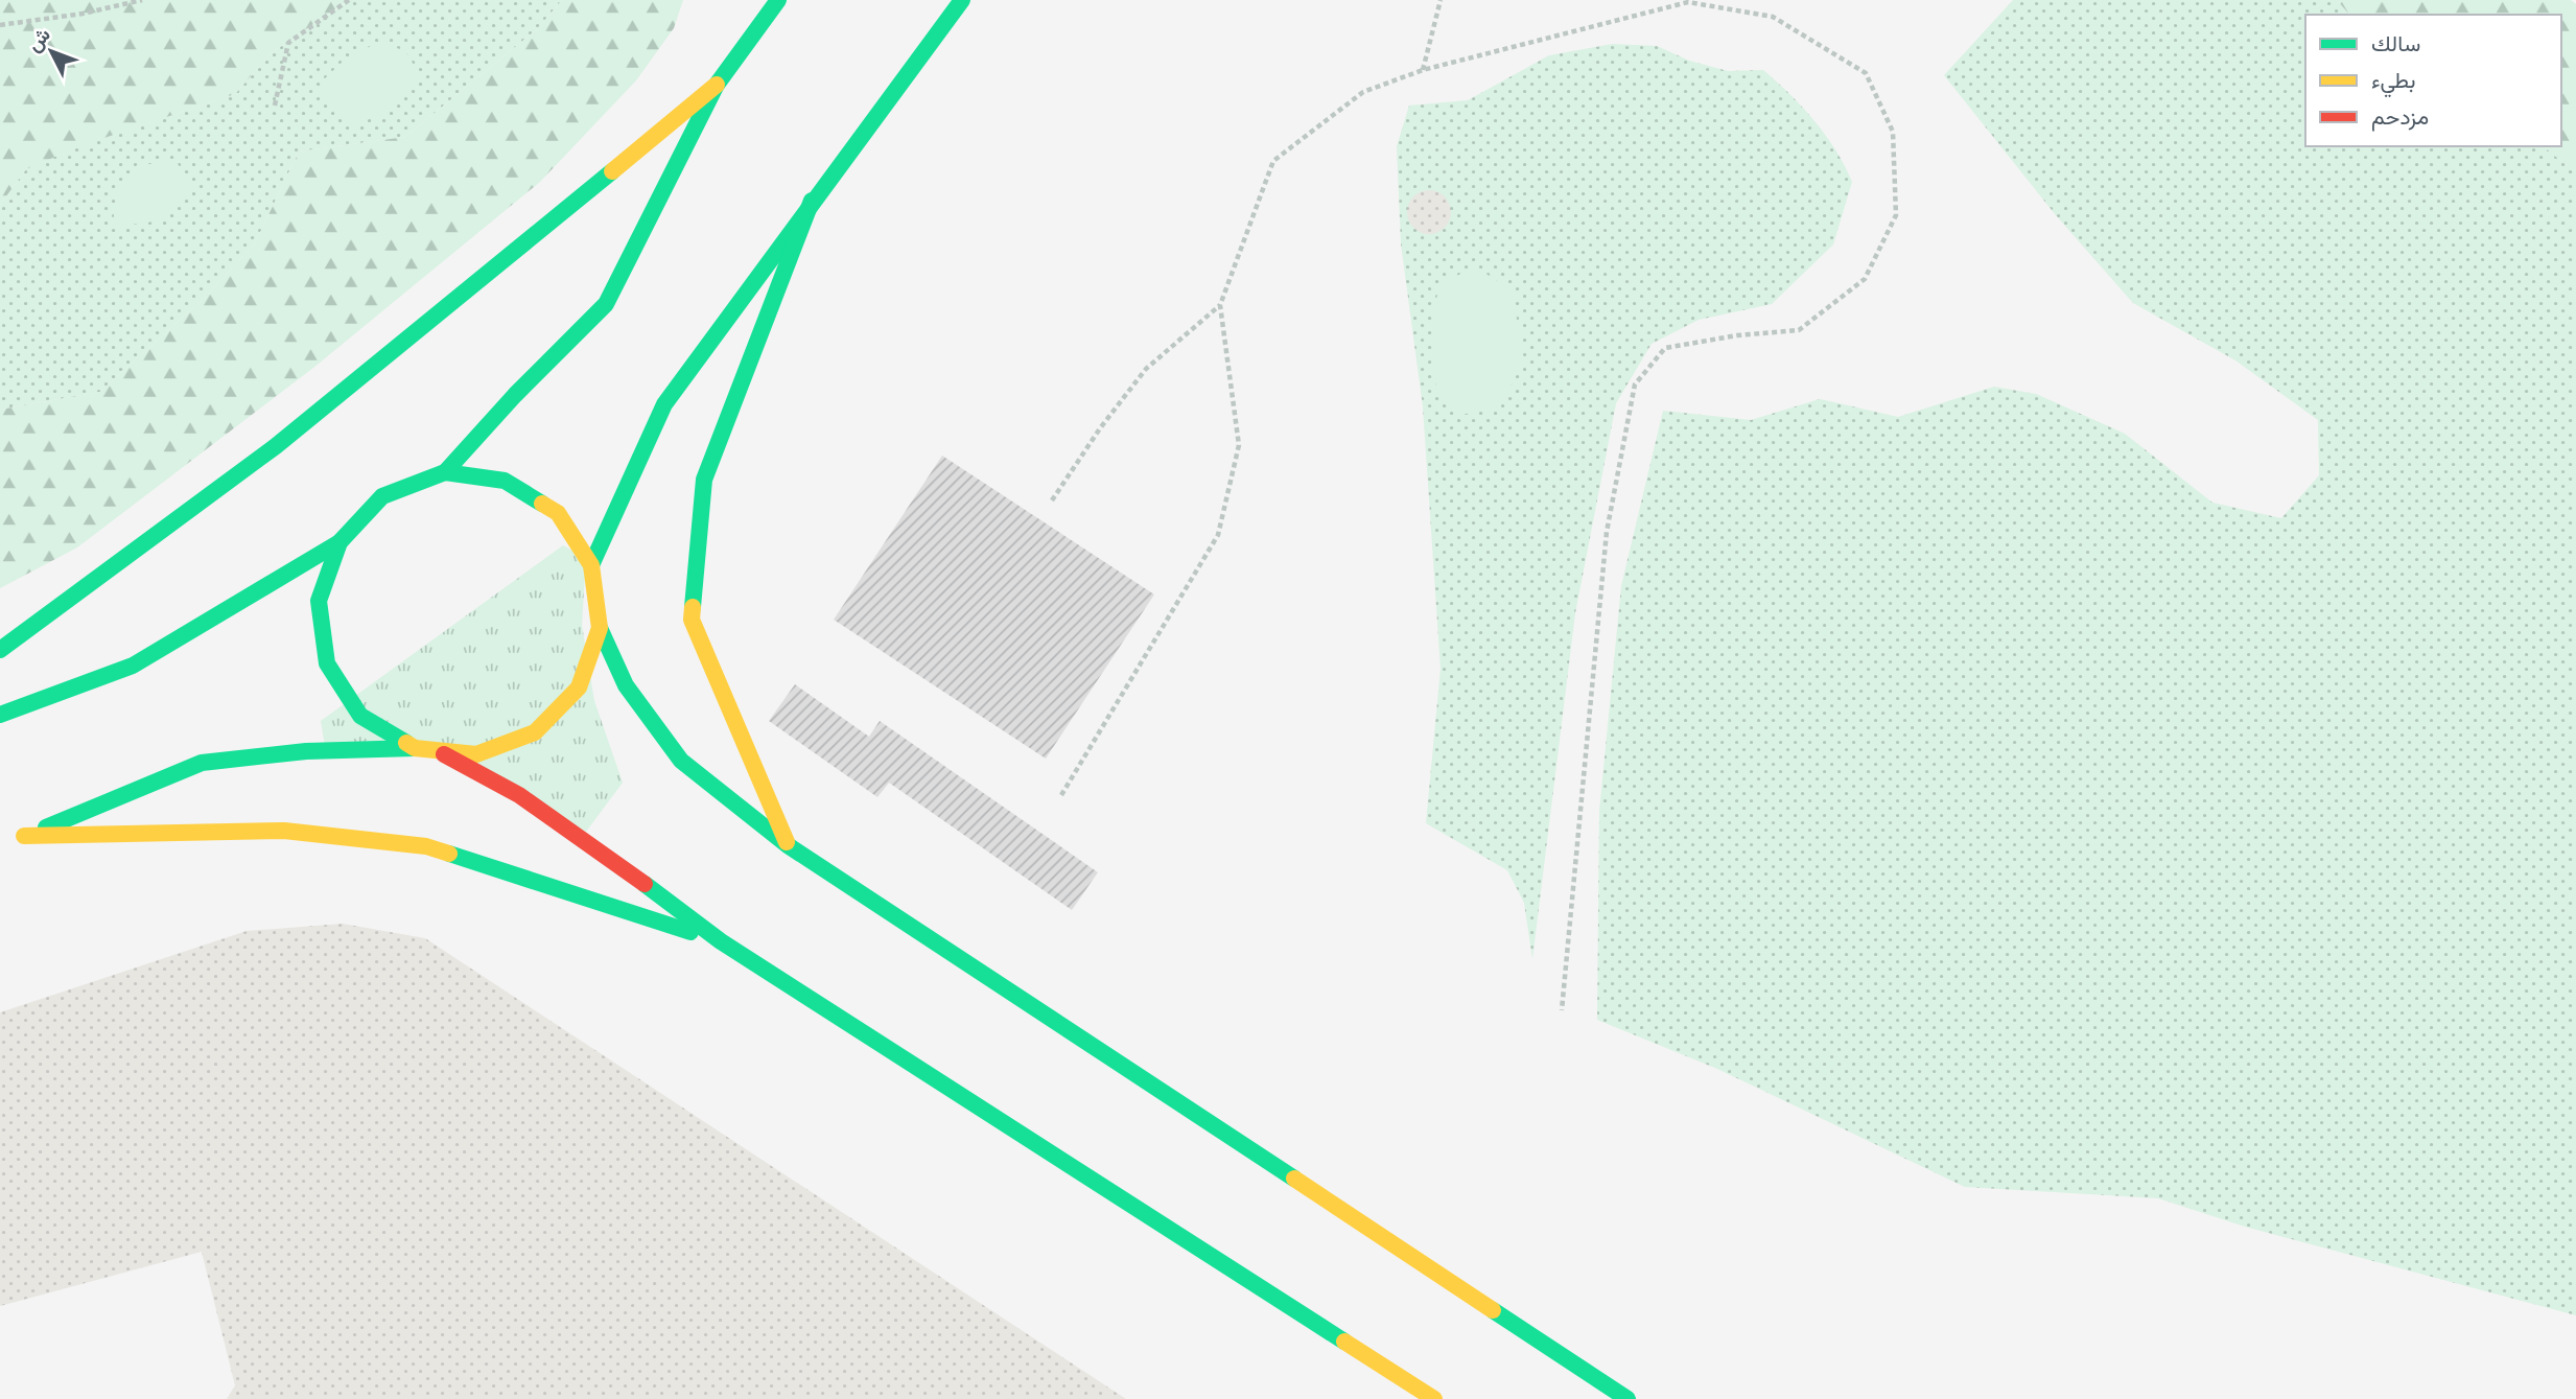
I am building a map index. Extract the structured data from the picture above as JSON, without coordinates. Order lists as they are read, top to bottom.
{
  "legend": ["سالك", "بطيء", "مزدحم"],
  "north": "top left"
}
